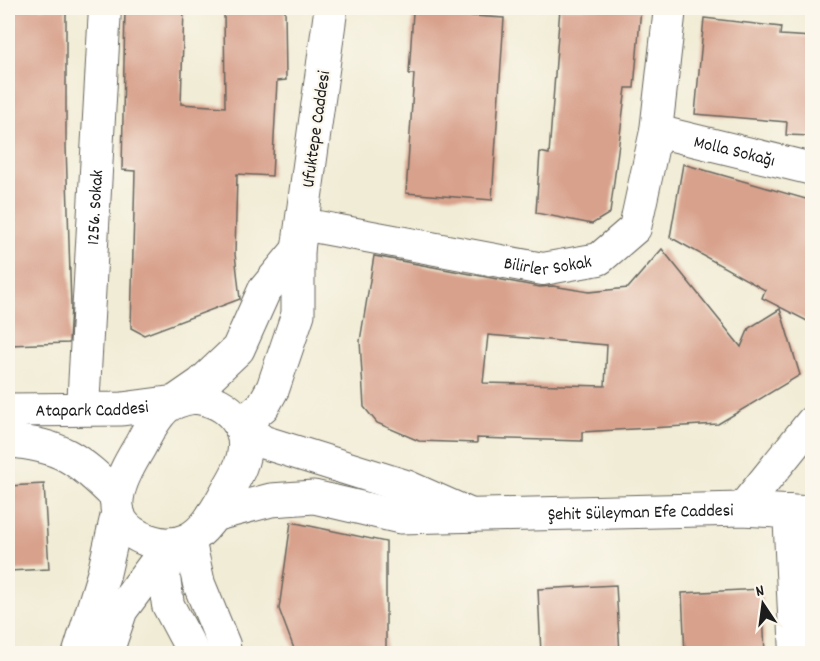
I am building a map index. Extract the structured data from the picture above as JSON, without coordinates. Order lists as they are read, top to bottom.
{
  "streets": {
    "street": [
      "Ufuktepe Caddesi",
      "Molla Sokağı",
      "1256. Sokak",
      "Bilirler Sokak",
      "Atapark Caddesi",
      "Şehit Süleyman Efe Caddesi"
    ]
  },
  "crossings": [
    ["Ufuktepe Caddesi", "Bilirler Sokak"],
    ["Ufuktepe Caddesi", "Atapark Caddesi"],
    ["Ufuktepe Caddesi", "Şehit Süleyman Efe Caddesi"],
    ["Molla Sokağı", "Bilirler Sokak"],
    ["1256. Sokak", "Atapark Caddesi"],
    ["Atapark Caddesi", "Şehit Süleyman Efe Caddesi"]
  ],
  "north": "top"
}
